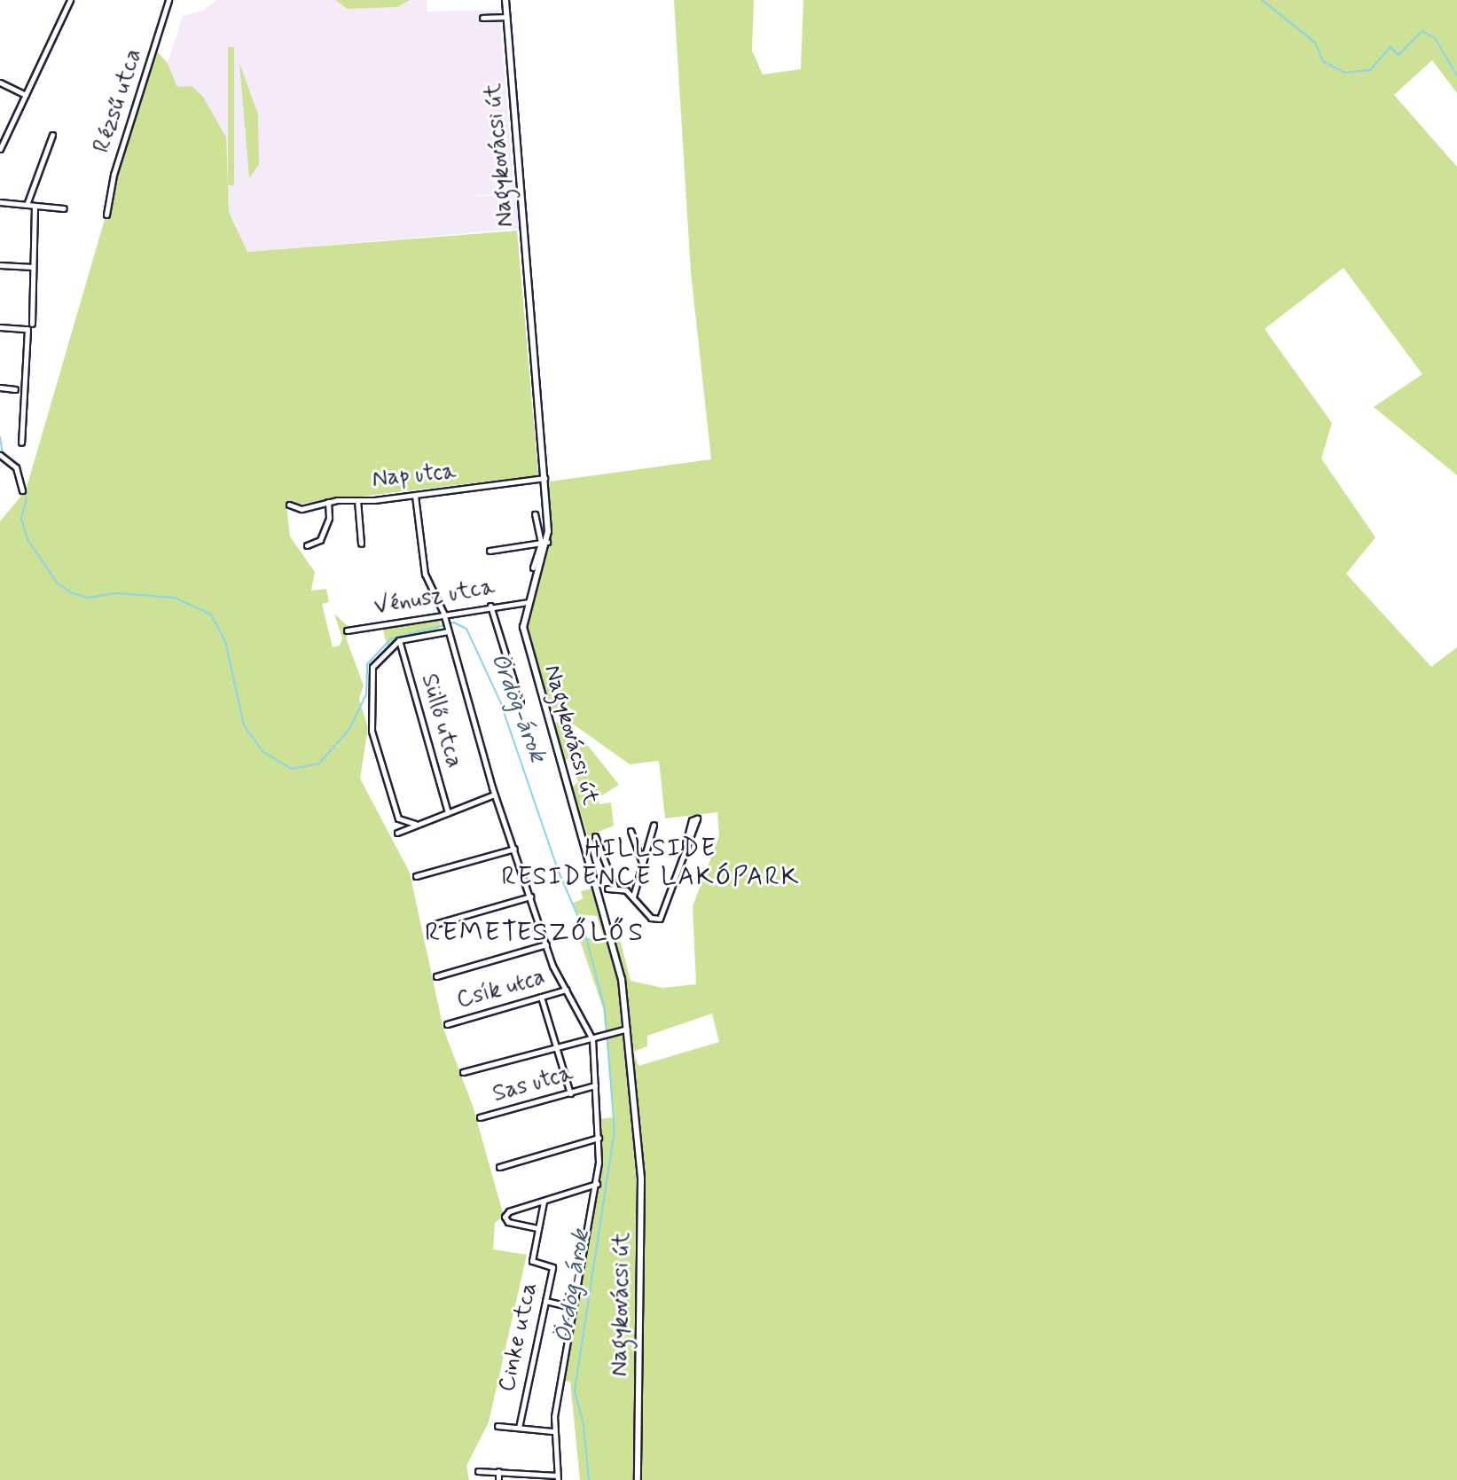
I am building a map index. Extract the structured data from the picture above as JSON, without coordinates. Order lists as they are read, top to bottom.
{
  "streets": {
    "street": [
      "Rézsű utca",
      "Nagykovácsi út",
      "Nap utca",
      "Vénusz utca",
      "Süllő utca",
      "Csík utca",
      "Sas utca",
      "Cinke utca"
    ]
  },
  "crossings": [
    ["Nagykovácsi út", "Nap utca"],
    ["Nagykovácsi út", "Vénusz utca"]
  ],
  "districts": ["HILLSIDE RESIDENCE LAKÓPARK", "REMETESZŐLŐS"],
  "water": ["Ördög-árok"]
}
